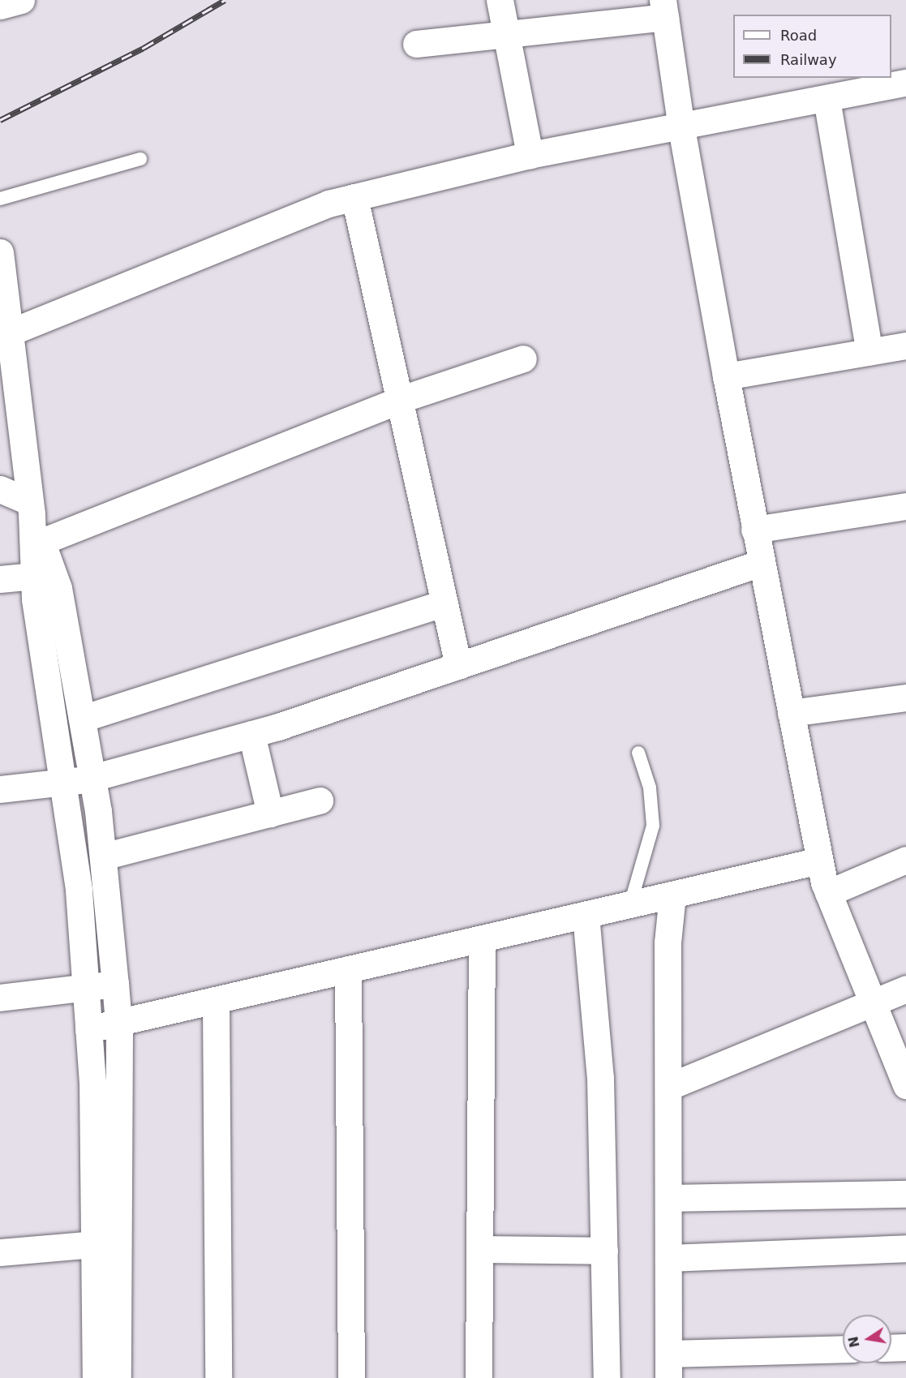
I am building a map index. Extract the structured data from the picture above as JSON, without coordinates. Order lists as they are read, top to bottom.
{
  "legend": ["Road", "Railway"],
  "north": "left"
}
